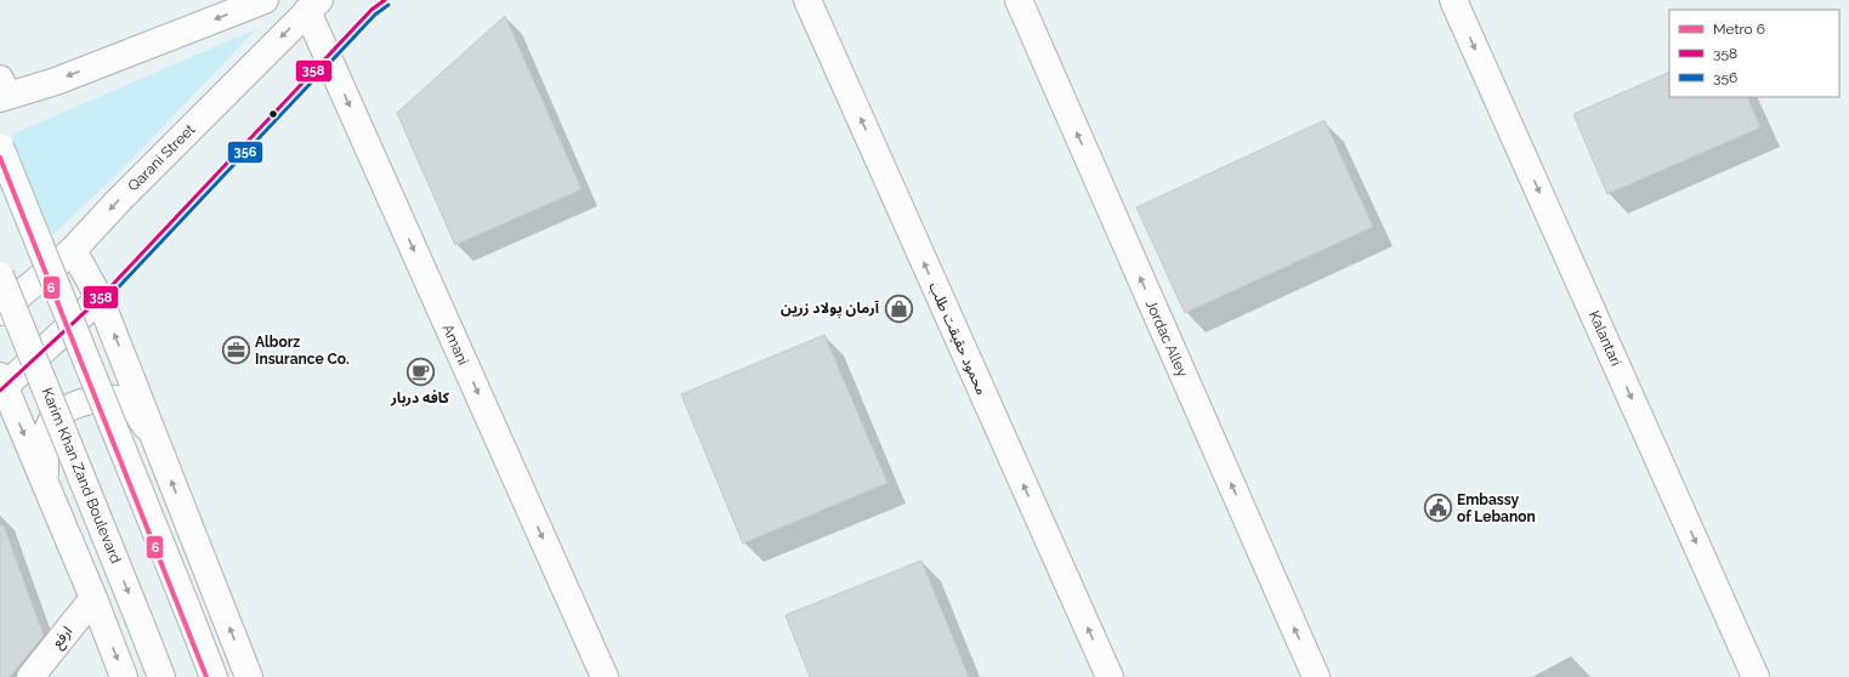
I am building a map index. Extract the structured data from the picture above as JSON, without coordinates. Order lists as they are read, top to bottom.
{
  "streets": {
    "street": [
      "Qarani Street",
      "محمود حقیقت طلب",
      "Jordac Alley",
      "Kalantari",
      "Amani",
      "Karim Khan Zand Boulevard",
      "ارفع"
    ]
  },
  "crossings": [
    ["Qarani Street", "Amani"]
  ],
  "one_way": [
    "Qarani Street",
    "محمود حقیقت طلب",
    "Jordac Alley",
    "Kalantari",
    "Amani"
  ],
  "places": {
    "shop": ["آرمان پولاد زرین"],
    "office": ["Alborz Insurance Co."],
    "cafe": ["کافه دربار"],
    "public building": ["Embassy of Lebanon"]
  },
  "lines": ["transit line 358", "transit line 356", "metro line 6"],
  "legend": ["Metro 6", "358", "356"]
}
